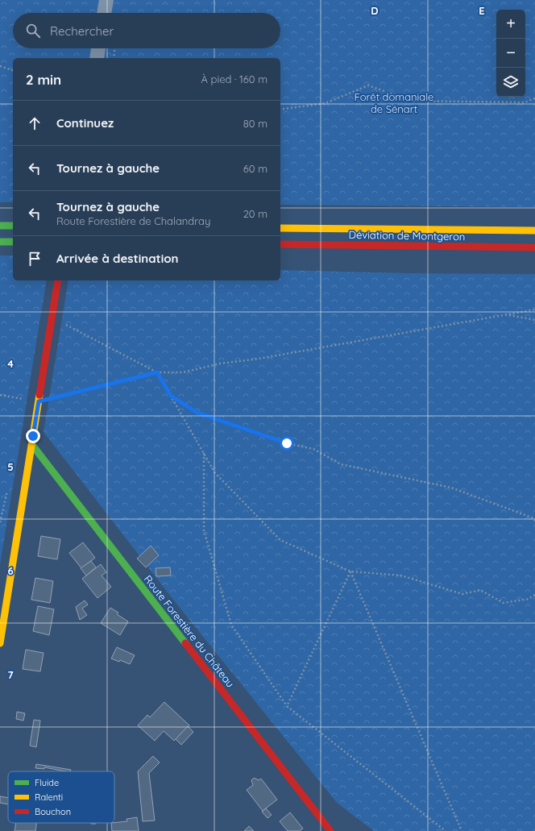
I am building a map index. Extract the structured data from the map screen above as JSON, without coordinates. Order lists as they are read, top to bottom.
{
  "streets": {
    "street": ["Déviation de Montgeron", "Route Forestière du Château"]
  },
  "parks": ["Forêt domaniale de Sénart"],
  "legend": ["Fluide", "Ralenti", "Bouchon"],
  "page": {
    "map_buttons": ["+", "−"],
    "search": "Rechercher",
    "heading": ["2 min", "À pied · 160 m"],
    "list": [
      ["Continuez", "80 m"],
      ["Tournez à gauche", "60 m"],
      ["Tournez à gauche", "Route Forestière de Chalandray", "20 m"],
      "Arrivée à destination"
    ]
  },
  "grid": {
    "columns": ["D", "E"],
    "rows": [
      "4",
      "5",
      "6",
      "7"
    ]
  }
}
